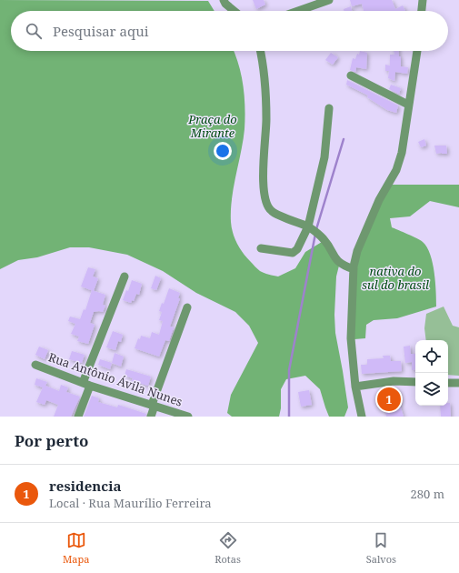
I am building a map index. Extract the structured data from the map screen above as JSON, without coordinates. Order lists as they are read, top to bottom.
{
  "streets": {
    "street": ["Rua Antônio Ávila Nunes"]
  },
  "parks": ["Praça do Mirante", "nativa do sul do brasil"],
  "page": {
    "search": "Pesquisar aqui",
    "pins": "1",
    "heading": "Por perto",
    "list": [
      {
        "mark": "1",
        "name": "residencia",
        "note": "Local · Rua Maurílio Ferreira",
        "value": "280 m"
      }
    ],
    "nav": ["Mapa", "Rotas", "Salvos"]
  }
}
